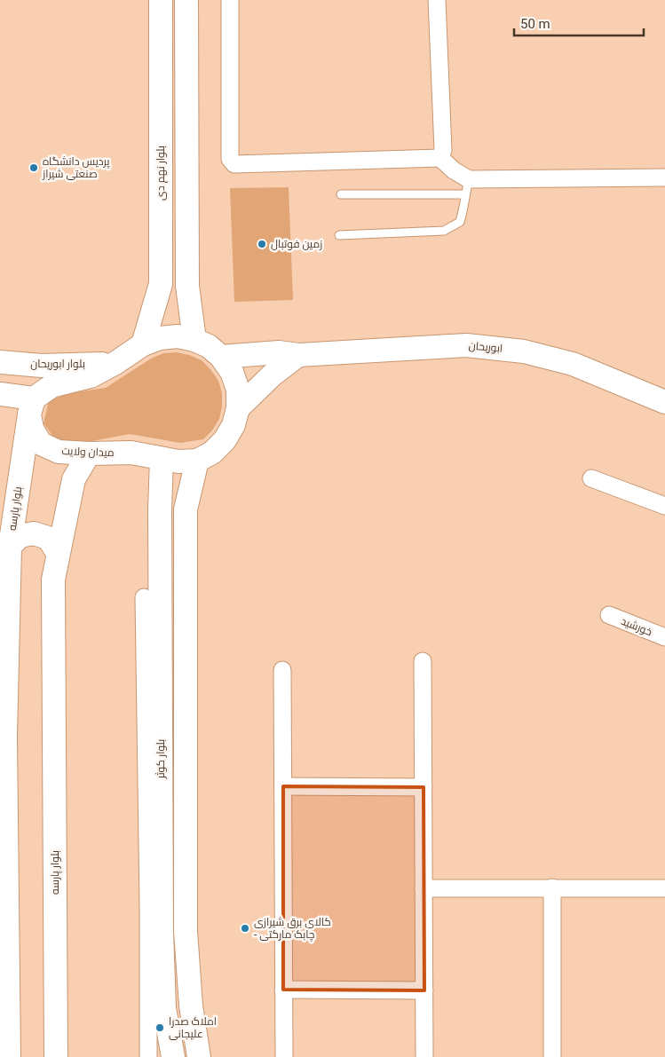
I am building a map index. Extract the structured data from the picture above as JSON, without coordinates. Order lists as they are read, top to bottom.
{
  "streets": {
    "main road": [
      "بلوار نهم دی",
      "ابوریحان",
      "بلوار ابوریحان",
      "میدان ولایت",
      "بلوار پارسه",
      "بلوار کوثر"
    ],
    "street": ["خورشید"]
  },
  "crossings": [
    ["بلوار نهم دی", "میدان ولایت"],
    ["ابوریحان", "میدان ولایت"],
    ["بلوار ابوریحان", "میدان ولایت"],
    ["میدان ولایت", "بلوار پارسه"],
    ["میدان ولایت", "بلوار کوثر"]
  ],
  "places": [
    "پردیس دانشگاه صنعتی شیراز",
    "زمین فوتبال",
    "کالای برق شیرازی - چابک مارکتی",
    "املاک صدرا علیجانی"
  ],
  "scale_bar": "50 m"
}
